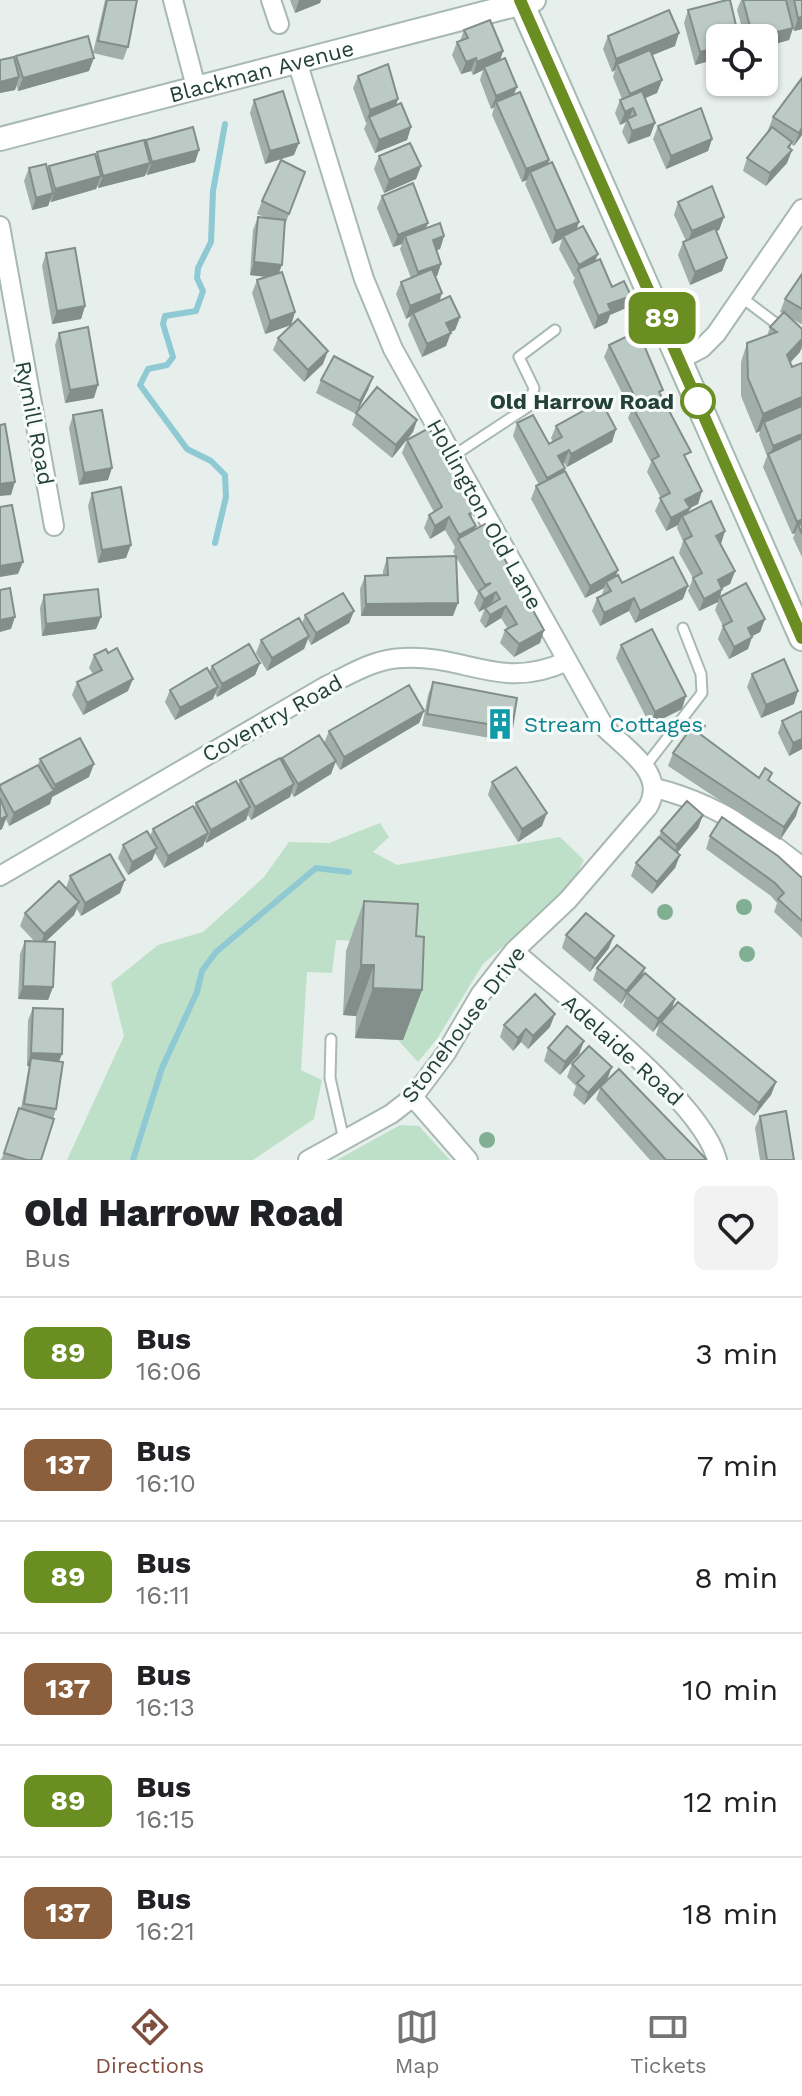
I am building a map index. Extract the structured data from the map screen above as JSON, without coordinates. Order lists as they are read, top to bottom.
{
  "streets": {
    "street": [
      "Blackman Avenue",
      "Rymill Road",
      "Hollington Old Lane",
      "Coventry Road",
      "Stonehouse Drive",
      "Adelaide Road"
    ]
  },
  "crossings": [
    ["Blackman Avenue", "Hollington Old Lane"],
    ["Hollington Old Lane", "Coventry Road"],
    ["Hollington Old Lane", "Stonehouse Drive"],
    ["Stonehouse Drive", "Adelaide Road"]
  ],
  "places": {
    "other": ["Old Harrow Road"],
    "building": ["Stream Cottages"]
  },
  "lines": ["bus line 89"],
  "page": {
    "on_map": "89",
    "heading": ["Old Harrow Road", "Bus"],
    "list": [
      {
        "mark": "89",
        "name": "Bus",
        "note": "16:06",
        "value": "3 min"
      },
      {
        "mark": "137",
        "name": "Bus",
        "note": "16:10",
        "value": "7 min"
      },
      {
        "mark": "89",
        "name": "Bus",
        "note": "16:11",
        "value": "8 min"
      },
      {
        "mark": "137",
        "name": "Bus",
        "note": "16:13",
        "value": "10 min"
      },
      {
        "mark": "89",
        "name": "Bus",
        "note": "16:15",
        "value": "12 min"
      },
      {
        "mark": "137",
        "name": "Bus",
        "note": "16:21",
        "value": "18 min"
      }
    ],
    "tabs": ["Directions", "Map", "Tickets"]
  }
}
